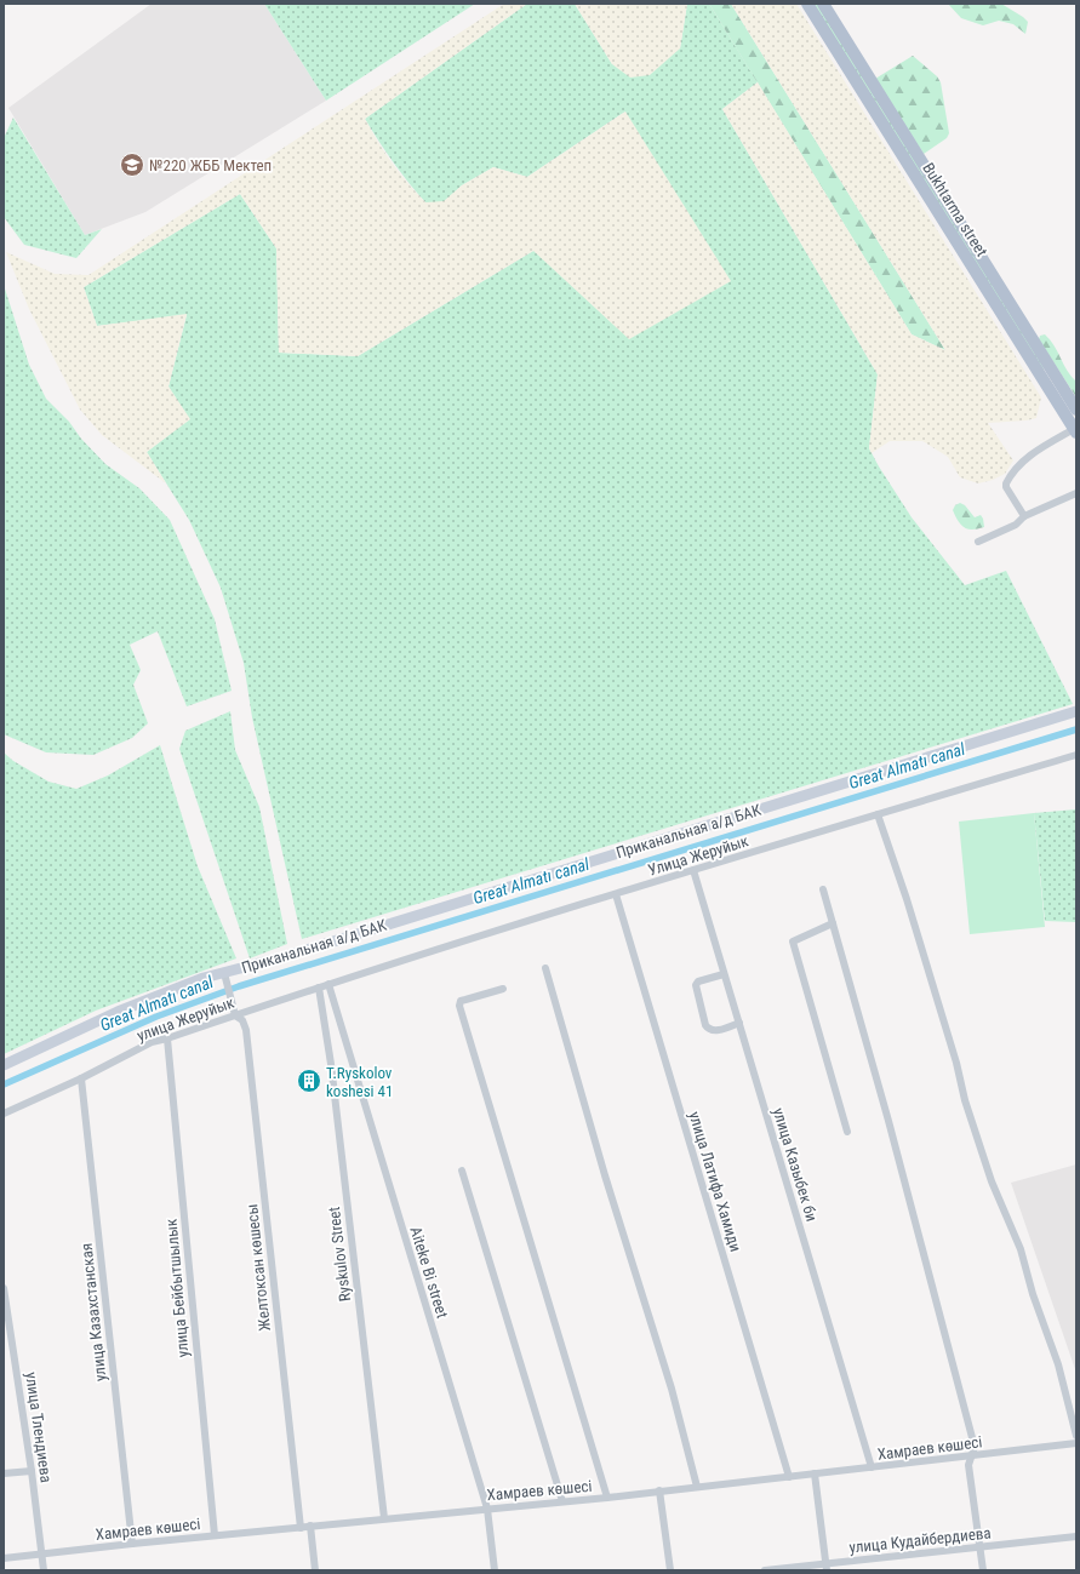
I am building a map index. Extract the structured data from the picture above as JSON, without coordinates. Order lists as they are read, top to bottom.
{
  "streets": {
    "main road": ["Bukhtarma street"],
    "street": [
      "Приканальная а/д БАК",
      "Улица Жеруйык",
      "улица Жеруйык",
      "улица Казыбек би",
      "улица Латифа Хамиди",
      "Ryskulov Street",
      "Желтоксан көшесы",
      "Aiteke Bi street",
      "улица Бейбытшылык",
      "улица Казахстанская",
      "улица Тлендиева",
      "Хамраев көшесі",
      "улица Кудайбердиева"
    ]
  },
  "crossings": [
    ["Приканальная а/д БАК", "Желтоксан көшесы"],
    ["Улица Жеруйык", "улица Жеруйык"],
    ["Улица Жеруйык", "улица Казыбек би"],
    ["Улица Жеруйык", "улица Латифа Хамиди"],
    ["Улица Жеруйык", "Aiteke Bi street"],
    ["улица Жеруйык", "Ryskulov Street"],
    ["улица Жеруйык", "Желтоксан көшесы"],
    ["улица Жеруйык", "Aiteke Bi street"],
    ["улица Жеруйык", "улица Бейбытшылык"],
    ["улица Жеруйык", "улица Казахстанская"],
    ["улица Казыбек би", "Хамраев көшесі"],
    ["улица Латифа Хамиди", "Хамраев көшесі"],
    ["Ryskulov Street", "Хамраев көшесі"],
    ["Желтоксан көшесы", "Хамраев көшесі"],
    ["Aiteke Bi street", "Хамраев көшесі"],
    ["улица Бейбытшылык", "Хамраев көшесі"],
    ["улица Казахстанская", "Хамраев көшесі"],
    ["улица Тлендиева", "Хамраев көшесі"]
  ],
  "water": ["Great Almatı canal"],
  "places": {
    "school or university": ["№220 ЖББ Мектеп"],
    "building": ["T.Ryskolov koshesi 41"]
  }
}
